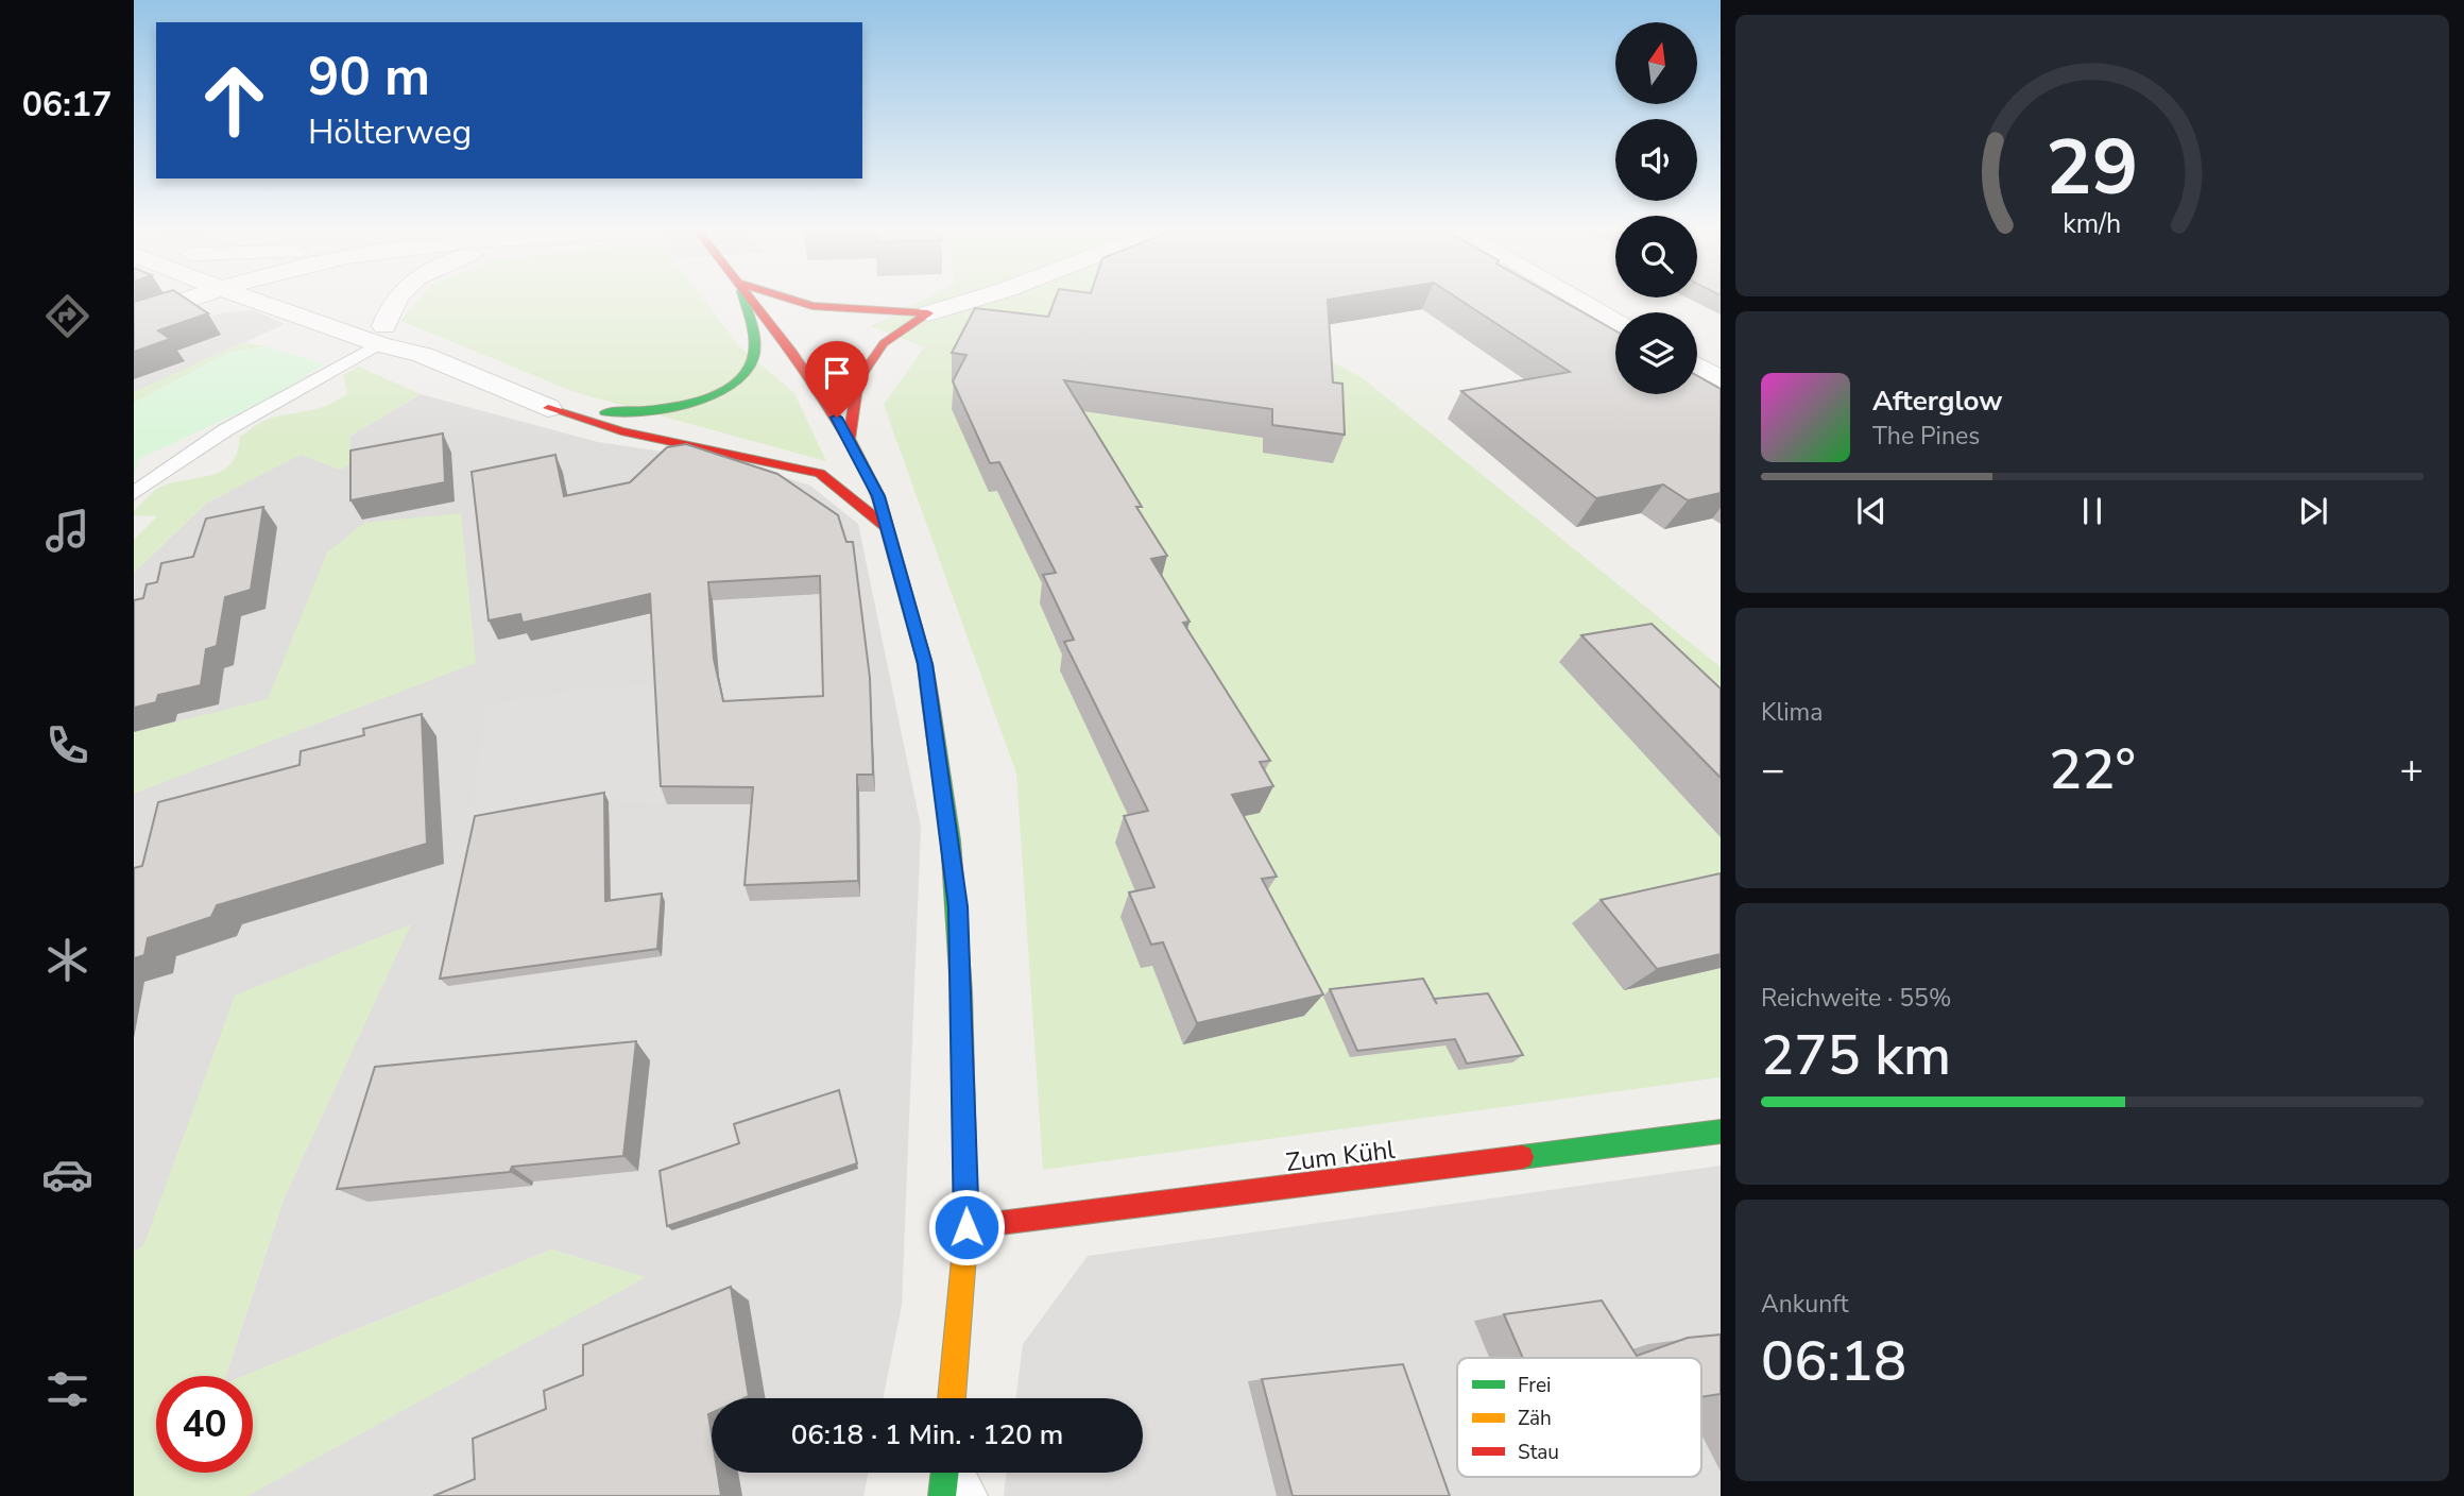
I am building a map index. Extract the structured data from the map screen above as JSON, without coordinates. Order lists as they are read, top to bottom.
{
  "streets": {
    "street": ["Zum Kühl"]
  },
  "legend": ["Frei", "Zäh", "Stau"],
  "north": "top",
  "page": {
    "tabs": "06:17",
    "turn": ["90 m", "Hölterweg"],
    "song": ["Afterglow", "The Pines"],
    "tile": [
      "Klima",
      ["Reichweite · 55%", "275 km"],
      ["Ankunft", "06:18"]
    ],
    "heat": ["−", "22°", "+"],
    "limit": "40",
    "trip": "06:18 · 1 Min. · 120 m",
    "gauge": ["29", "km/h"]
  }
}
